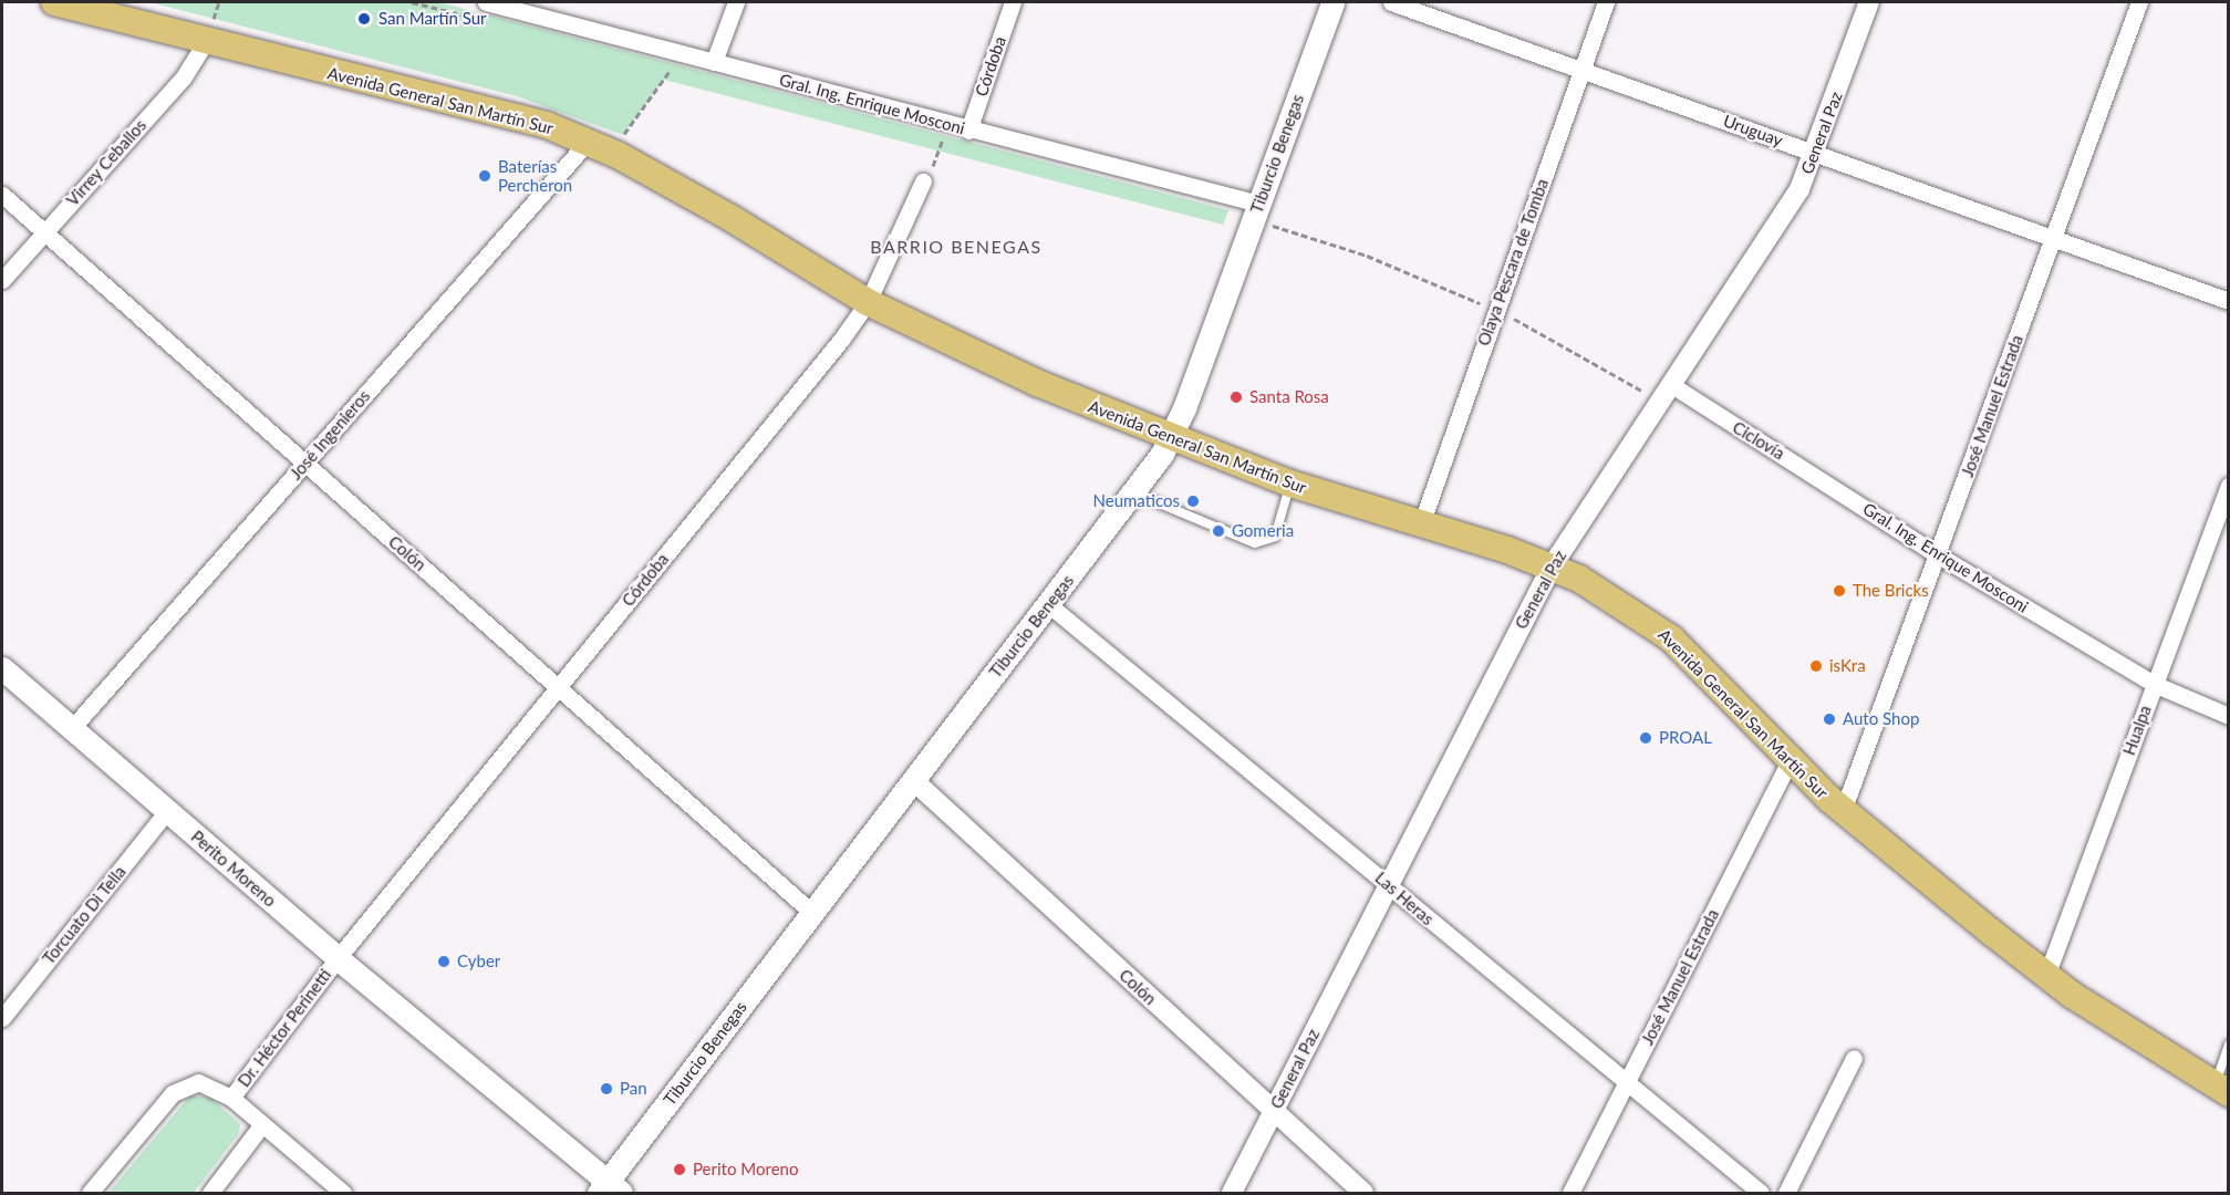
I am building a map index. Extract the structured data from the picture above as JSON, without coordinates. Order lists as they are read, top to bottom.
{
  "streets": {
    "main road": ["Avenida General San Martín Sur", "Tiburcio Benegas", "Perito Moreno"],
    "street": [
      "Córdoba",
      "Gral. Ing. Enrique Mosconi",
      "Uruguay",
      "General Paz",
      "Virrey Ceballos",
      "Olaya Pescara de Tomba",
      "José Manuel Estrada",
      "José Ingenieros",
      "Colón",
      "Hualpa",
      "Las Heras",
      "Torcuato Di Tella",
      "Dr. Héctor Perinetti"
    ]
  },
  "crossings": [
    ["Córdoba", "Avenida General San Martín Sur"],
    ["Córdoba", "Gral. Ing. Enrique Mosconi"],
    ["Córdoba", "Colón"],
    ["Córdoba", "Perito Moreno"],
    ["Córdoba", "Dr. Héctor Perinetti"],
    ["Avenida General San Martín Sur", "General Paz"],
    ["Avenida General San Martín Sur", "Tiburcio Benegas"],
    ["Avenida General San Martín Sur", "Virrey Ceballos"],
    ["Avenida General San Martín Sur", "Olaya Pescara de Tomba"],
    ["Avenida General San Martín Sur", "José Manuel Estrada"],
    ["Avenida General San Martín Sur", "José Ingenieros"],
    ["Avenida General San Martín Sur", "Hualpa"],
    ["Gral. Ing. Enrique Mosconi", "General Paz"],
    ["Gral. Ing. Enrique Mosconi", "Tiburcio Benegas"],
    ["Gral. Ing. Enrique Mosconi", "José Manuel Estrada"],
    ["Gral. Ing. Enrique Mosconi", "Hualpa"],
    ["Uruguay", "General Paz"],
    ["Uruguay", "Olaya Pescara de Tomba"],
    ["Uruguay", "José Manuel Estrada"],
    ["General Paz", "Colón"],
    ["General Paz", "Las Heras"],
    ["Tiburcio Benegas", "Colón"],
    ["Tiburcio Benegas", "Perito Moreno"],
    ["Tiburcio Benegas", "Las Heras"],
    ["Virrey Ceballos", "Colón"],
    ["José Manuel Estrada", "Las Heras"],
    ["José Ingenieros", "Colón"],
    ["José Ingenieros", "Perito Moreno"],
    ["Perito Moreno", "Torcuato Di Tella"],
    ["Perito Moreno", "Dr. Héctor Perinetti"]
  ],
  "districts": ["BARRIO BENEGAS"],
  "places": [
    "San Martín Sur",
    "Baterías Percheron",
    "Santa Rosa",
    "Neumaticos",
    "Gomeria",
    "The Bricks",
    "isKra",
    "Auto Shop",
    "PROAL",
    "Cyber",
    "Pan",
    "Perito Moreno"
  ]
}
